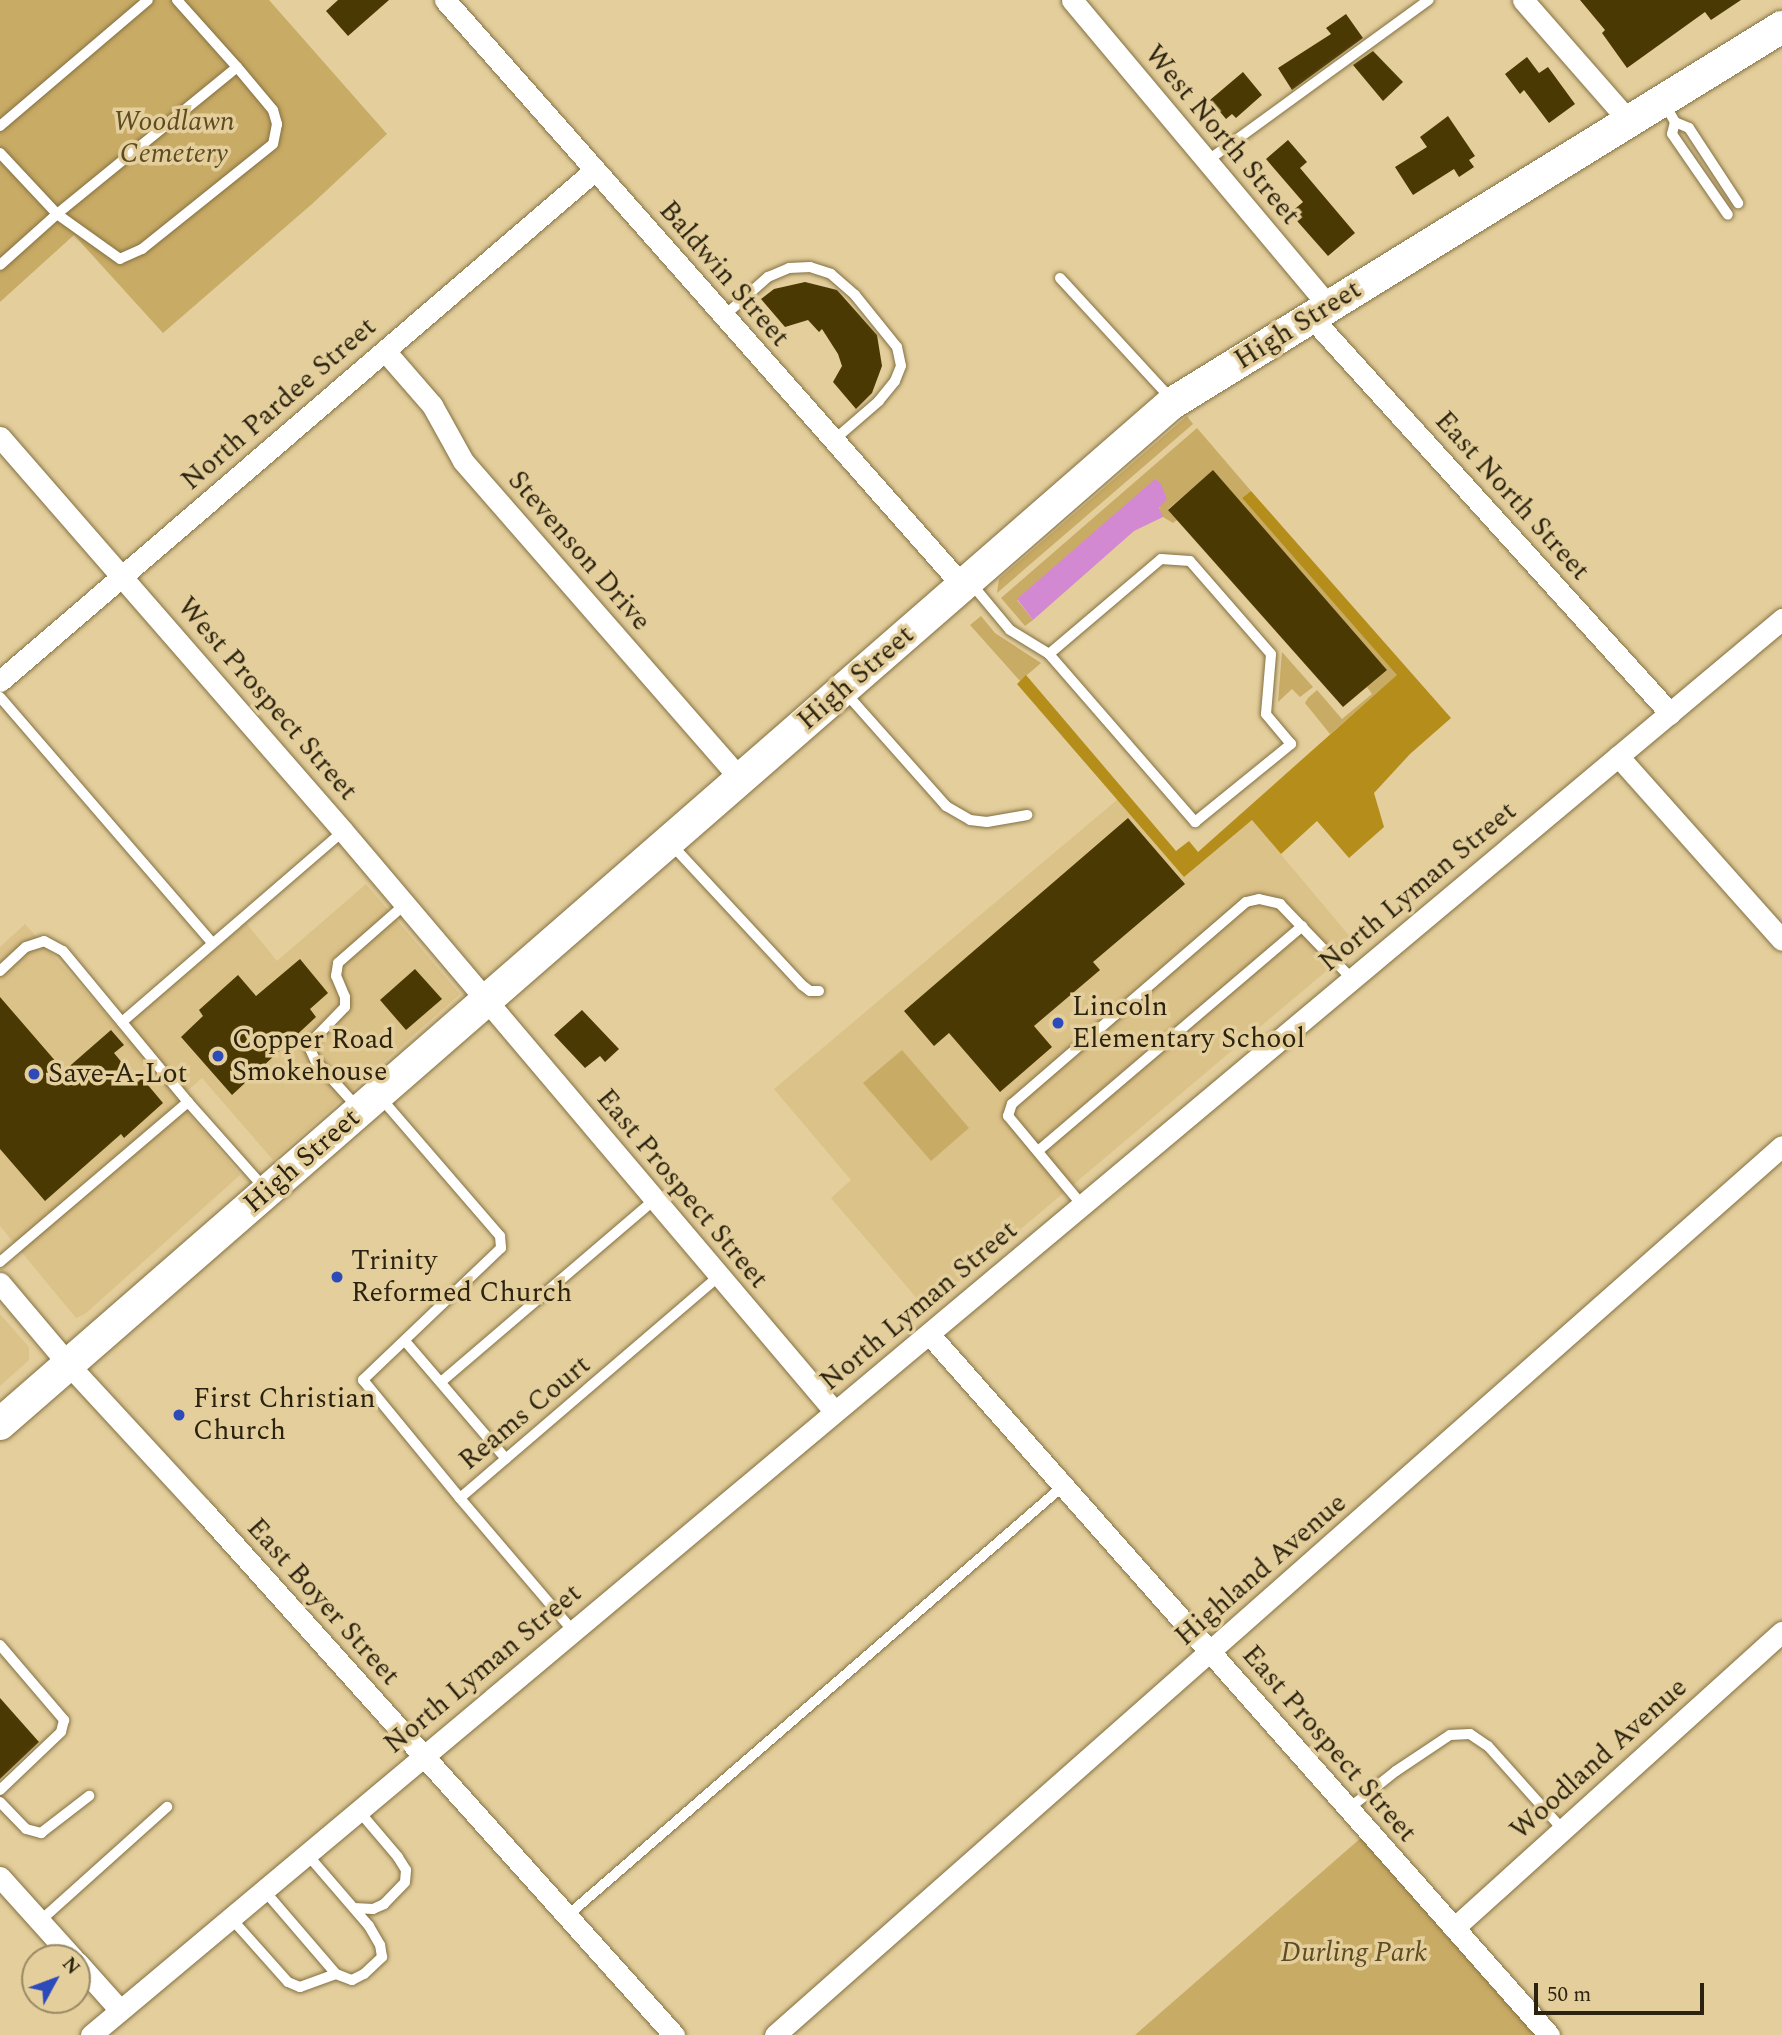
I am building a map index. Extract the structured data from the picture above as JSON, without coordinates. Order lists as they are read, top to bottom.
{
  "streets": {
    "main road": ["High Street"],
    "street": [
      "West North Street",
      "Baldwin Street",
      "North Pardee Street",
      "East North Street",
      "Stevenson Drive",
      "West Prospect Street",
      "North Lyman Street",
      "East Prospect Street",
      "Highland Avenue",
      "East Boyer Street",
      "Woodland Avenue"
    ],
    "lane": ["Reams Court"]
  },
  "crossings": [
    ["West North Street", "High Street"],
    ["West North Street", "East North Street"],
    ["Baldwin Street", "High Street"],
    ["Baldwin Street", "North Pardee Street"],
    ["High Street", "East North Street"],
    ["High Street", "Stevenson Drive"],
    ["High Street", "West Prospect Street"],
    ["High Street", "East Prospect Street"],
    ["High Street", "East Boyer Street"],
    ["North Pardee Street", "Stevenson Drive"],
    ["North Pardee Street", "West Prospect Street"],
    ["East North Street", "North Lyman Street"],
    ["West Prospect Street", "East Prospect Street"],
    ["North Lyman Street", "East Prospect Street"],
    ["North Lyman Street", "Reams Court"],
    ["North Lyman Street", "East Boyer Street"],
    ["East Prospect Street", "Reams Court"],
    ["East Prospect Street", "Highland Avenue"],
    ["East Prospect Street", "Woodland Avenue"]
  ],
  "parks": ["Woodlawn Cemetery", "Durling Park"],
  "places": [
    "Lincoln Elementary School",
    "Copper Road Smokehouse",
    "Save-A-Lot",
    "Trinity Reformed Church",
    "First Christian Church"
  ],
  "scale_bar": "50 m",
  "north": "top right"
}
